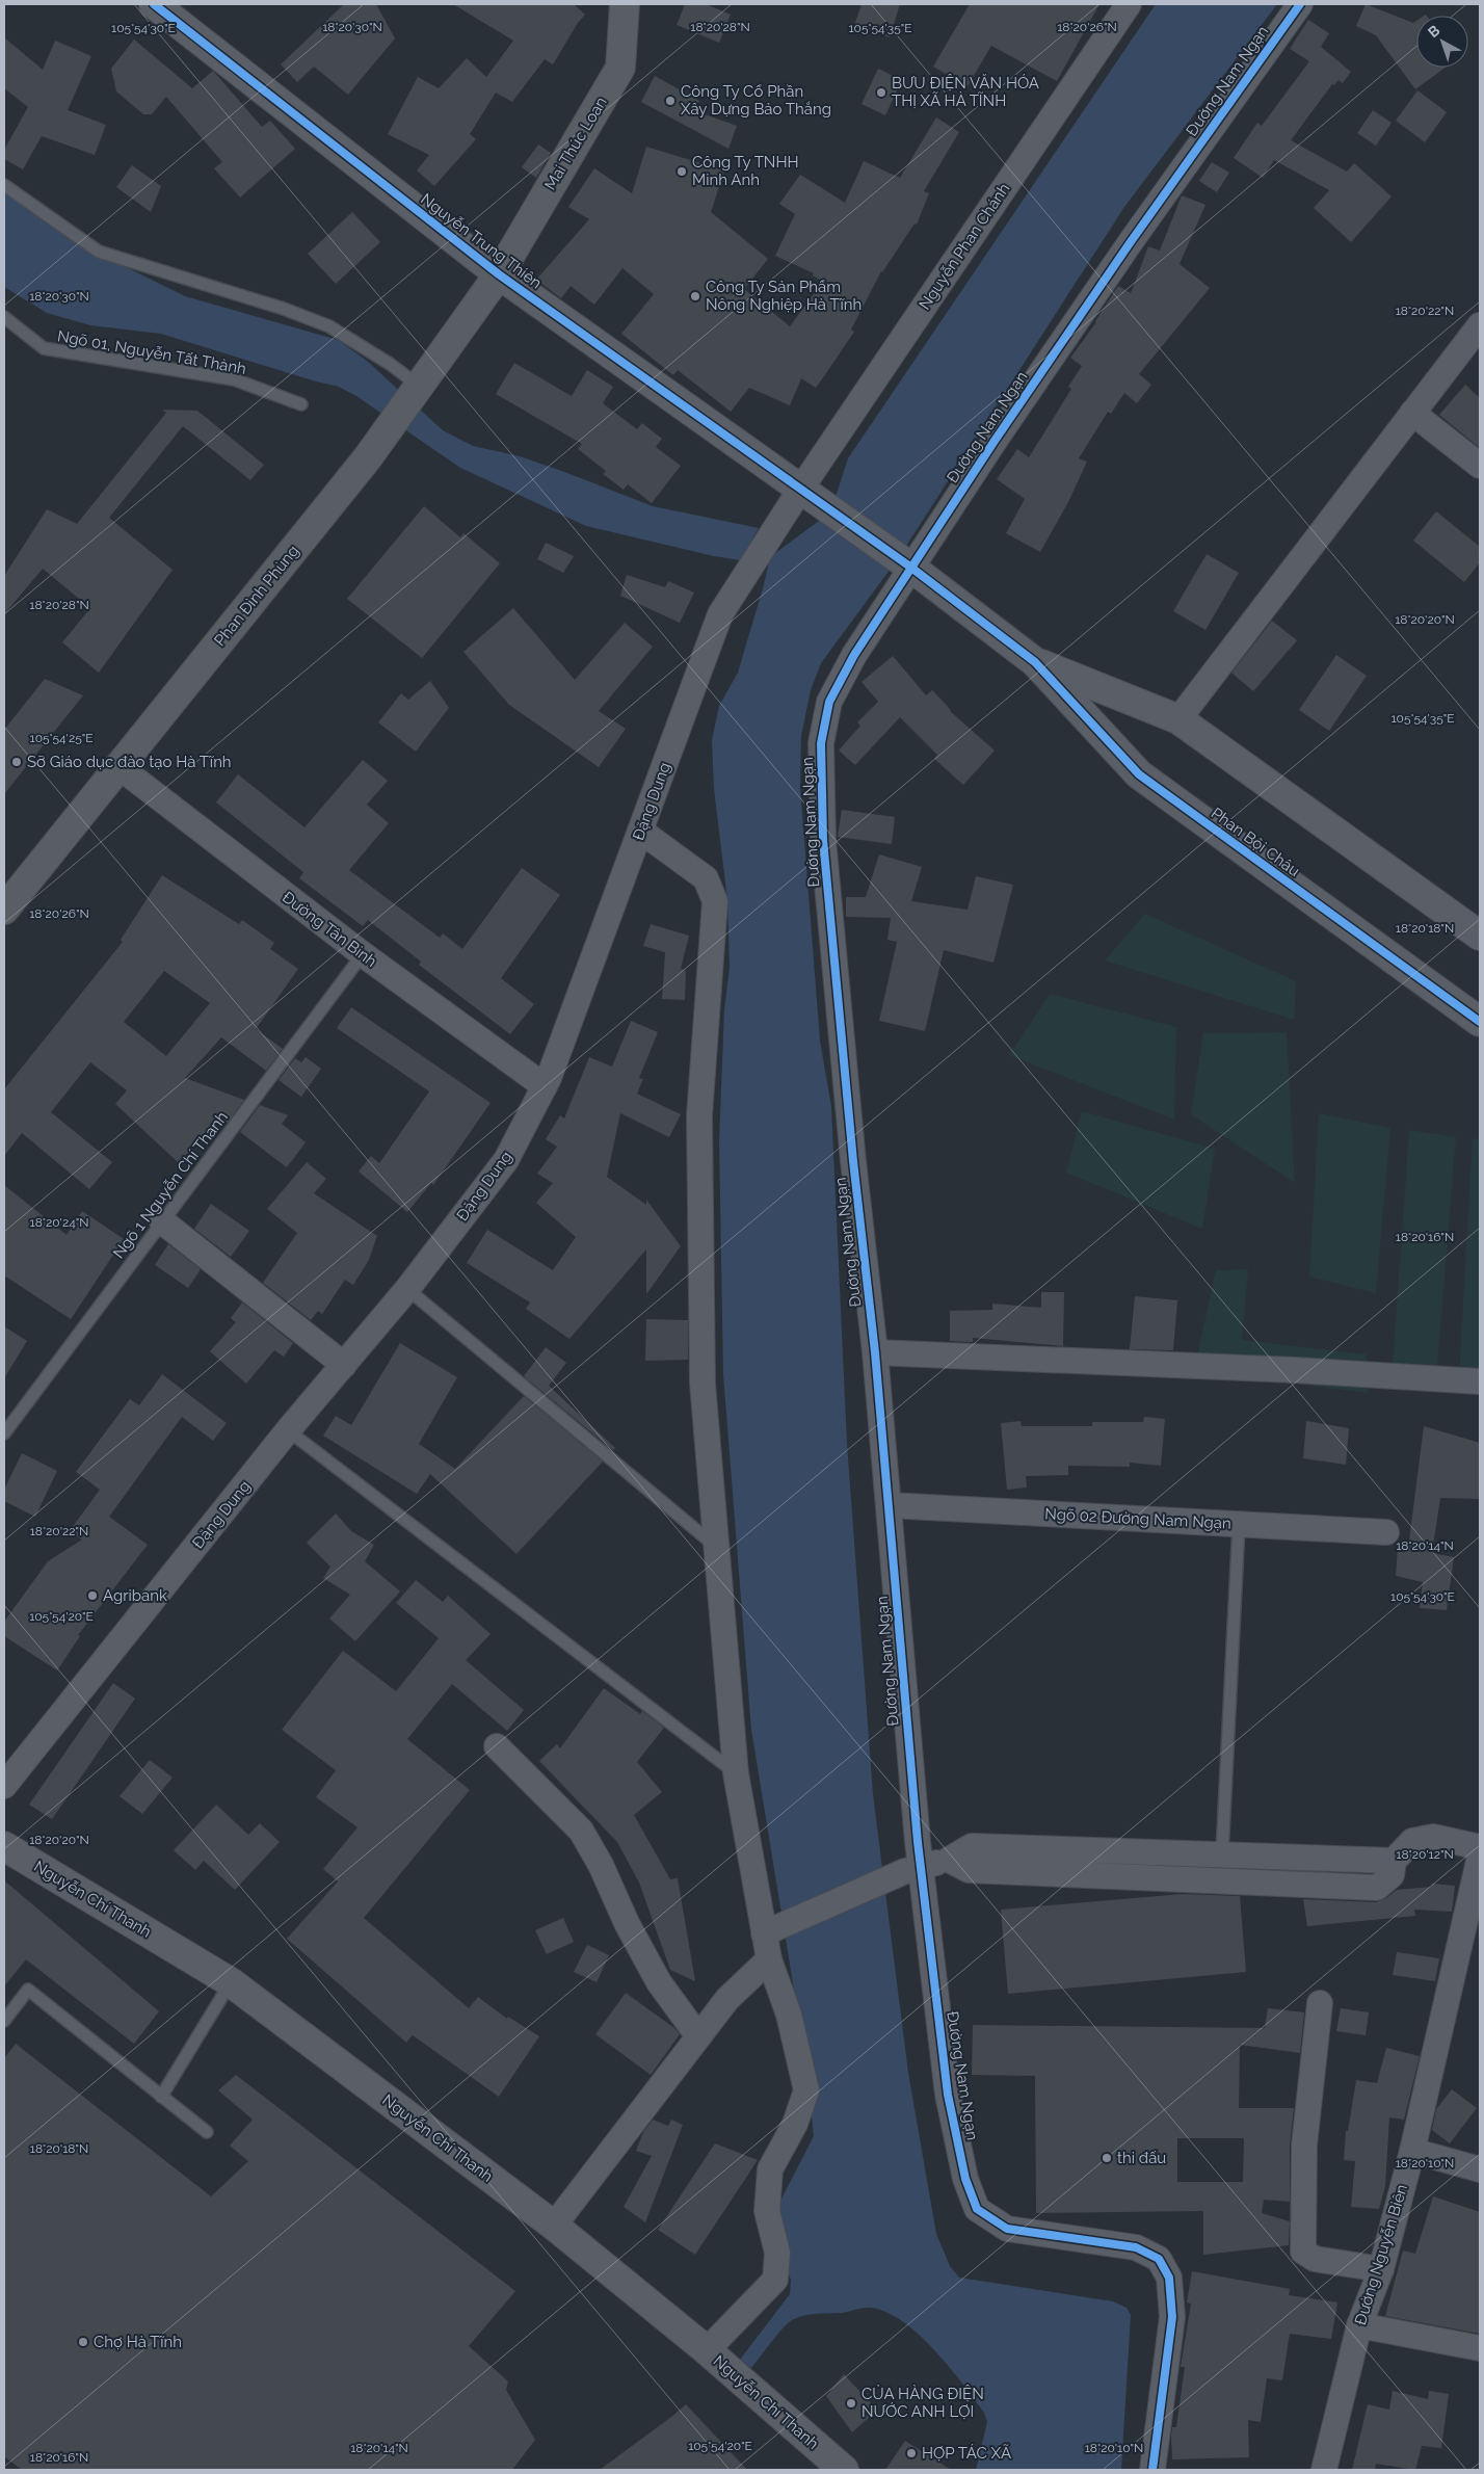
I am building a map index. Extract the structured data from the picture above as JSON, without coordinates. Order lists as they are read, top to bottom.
{
  "streets": {
    "main road": ["Mai Thúc Loan", "Phan Đình Phùng"],
    "street": [
      "Đường Nam Ngạn",
      "Nguyễn Trung Thiên",
      "Nguyễn Phan Chánh",
      "Đặng Dung",
      "Phan Bội Châu",
      "Đường Tân Bình",
      "Ngõ 02 Đường Nam Ngạn",
      "Nguyễn Chí Thanh",
      "Đường Nguyễn Biên"
    ],
    "lane": ["Ngõ 01, Nguyễn Tất Thành", "Ngõ 1 Nguyễn Chí Thanh"]
  },
  "crossings": [
    ["Đường Nam Ngạn", "Nguyễn Trung Thiên"],
    ["Đường Nam Ngạn", "Ngõ 02 Đường Nam Ngạn"],
    ["Mai Thúc Loan", "Nguyễn Trung Thiên"],
    ["Mai Thúc Loan", "Phan Đình Phùng"],
    ["Nguyễn Trung Thiên", "Nguyễn Phan Chánh"],
    ["Nguyễn Trung Thiên", "Phan Đình Phùng"],
    ["Nguyễn Trung Thiên", "Đặng Dung"],
    ["Nguyễn Trung Thiên", "Phan Bội Châu"],
    ["Nguyễn Phan Chánh", "Đặng Dung"],
    ["Phan Đình Phùng", "Đường Tân Bình"],
    ["Đặng Dung", "Đường Tân Bình"],
    ["Đường Tân Bình", "Ngõ 1 Nguyễn Chí Thanh"]
  ],
  "places": [
    "BƯU ĐIỆN VĂN HÓA THỊ XÃ HÀ TĨNH",
    "Công Ty Cổ Phần Xây Dựng Bảo Thắng",
    "Công Ty TNHH Minh Anh",
    "Công Ty Sản Phẩm Nông Nghiệp Hà Tĩnh",
    "Sỡ Giáo dục đào tạo Hà Tĩnh",
    "Agribank",
    "thi đấu",
    "Chợ Hà Tĩnh",
    "CỦA HÀNG ĐIỆN NƯỚC ANH LỢI",
    "HỢP TÁC XÃ"
  ],
  "north": "top left",
  "coordinates": [
    "18°20'30\"N",
    "18°20'28\"N",
    "18°20'26\"N",
    "105°54'30\"E",
    "105°54'35\"E",
    "18°20'22\"N",
    "18°20'20\"N",
    "105°54'25\"E",
    "18°20'18\"N",
    "18°20'24\"N",
    "18°20'16\"N",
    "18°20'14\"N",
    "105°54'20\"E",
    "18°20'12\"N",
    "18°20'10\"N"
  ]
}
